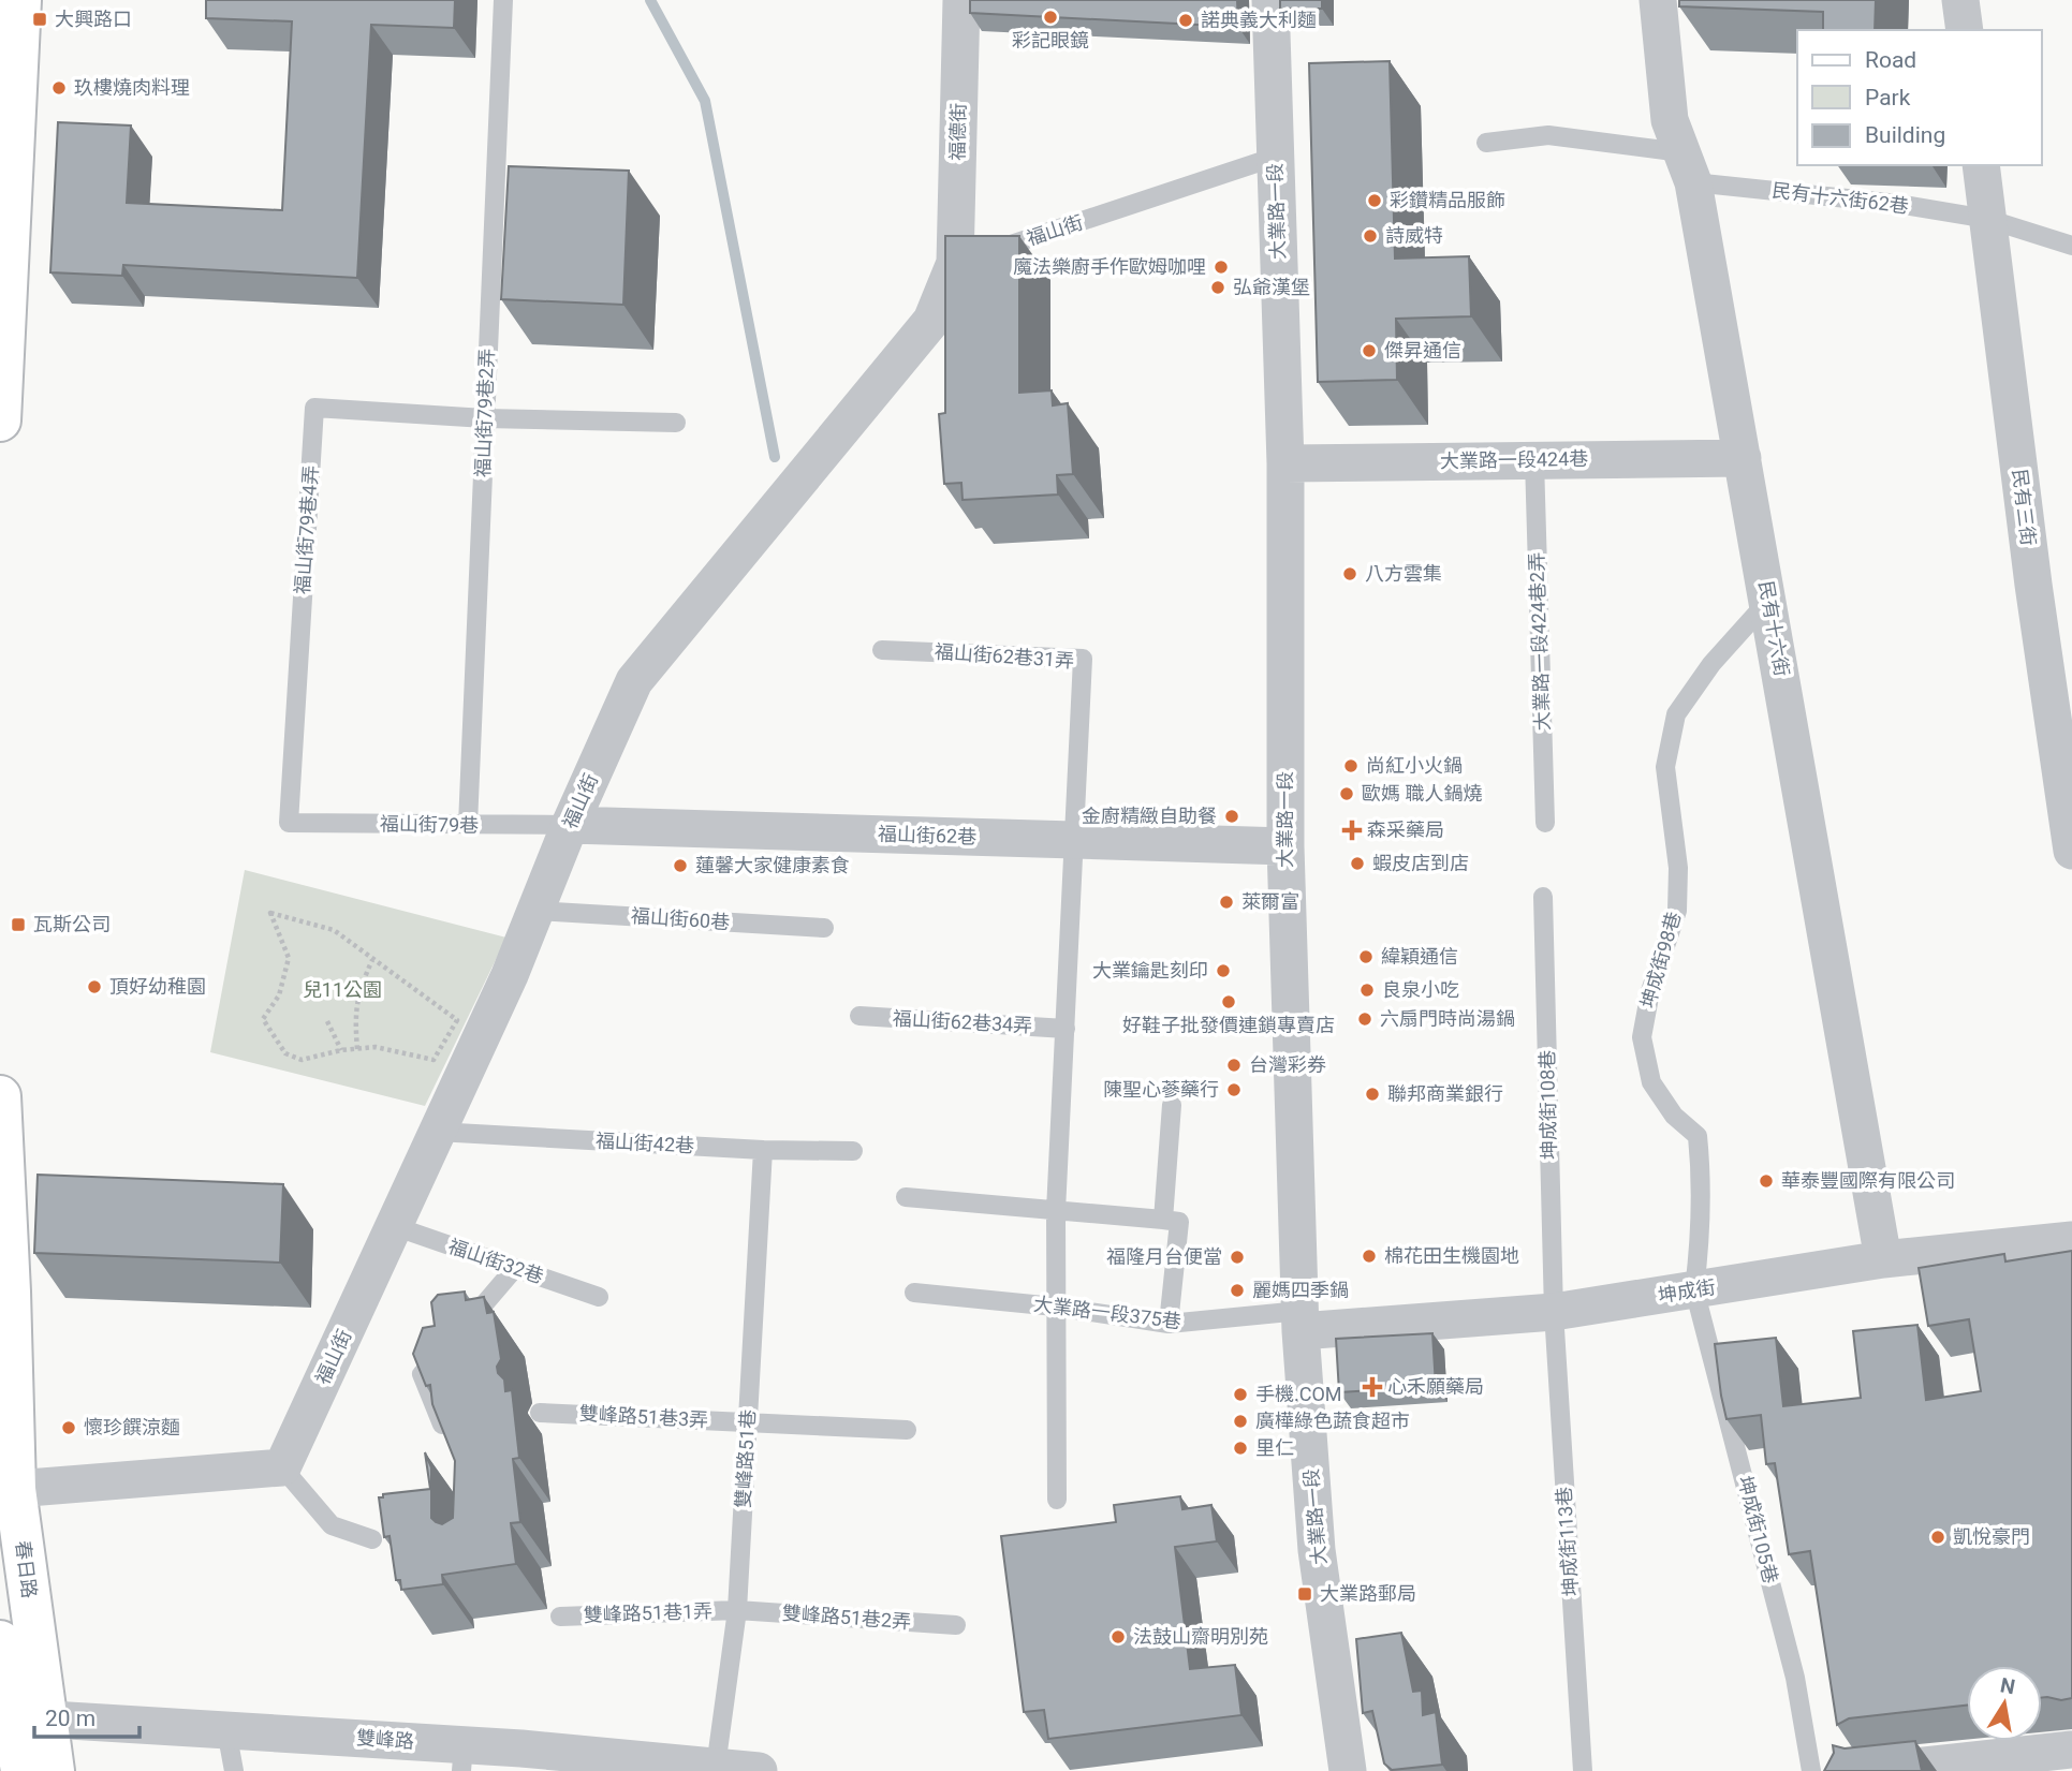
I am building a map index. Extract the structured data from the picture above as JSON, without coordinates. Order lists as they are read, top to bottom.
{
  "streets": {
    "main road": ["春日路"],
    "street": [
      "福德街",
      "大業路一段",
      "福山街",
      "大業路一段424巷",
      "民有三街",
      "民有十六街",
      "福山街62巷",
      "坤成街",
      "雙峰路"
    ],
    "lane": [
      "民有十六街62巷",
      "福山街79巷2弄",
      "福山街79巷4弄",
      "大業路一段424巷2弄",
      "福山街62巷31弄",
      "福山街79巷",
      "福山街60巷",
      "坤成街98巷",
      "福山街62巷34弄",
      "坤成街108巷",
      "福山街42巷",
      "福山街32巷",
      "大業路一段375巷",
      "雙峰路51巷3弄",
      "雙峰路51巷",
      "坤成街105巷",
      "坤成街113巷",
      "雙峰路51巷1弄",
      "雙峰路51巷2弄"
    ]
  },
  "crossings": [
    ["福德街", "福山街"],
    ["民有十六街62巷", "民有三街"],
    ["民有十六街62巷", "民有十六街"],
    ["大業路一段", "福山街"],
    ["大業路一段", "大業路一段424巷"],
    ["大業路一段", "福山街62巷"],
    ["大業路一段", "坤成街"],
    ["大業路一段", "大業路一段375巷"],
    ["福山街", "福山街79巷"],
    ["福山街", "福山街62巷"],
    ["福山街", "福山街60巷"],
    ["福山街", "福山街42巷"],
    ["福山街", "福山街32巷"],
    ["福山街79巷2弄", "福山街79巷4弄"],
    ["福山街79巷2弄", "福山街79巷"],
    ["大業路一段424巷", "民有十六街"],
    ["大業路一段424巷", "大業路一段424巷2弄"],
    ["福山街79巷4弄", "福山街79巷"],
    ["民有十六街", "坤成街98巷"],
    ["民有十六街", "坤成街"],
    ["福山街62巷31弄", "福山街62巷"],
    ["福山街79巷", "福山街62巷"],
    ["坤成街98巷", "坤成街"],
    ["坤成街98巷", "坤成街105巷"],
    ["坤成街108巷", "坤成街"],
    ["坤成街108巷", "坤成街113巷"],
    ["福山街42巷", "雙峰路51巷"],
    ["坤成街", "大業路一段375巷"],
    ["坤成街", "坤成街105巷"],
    ["坤成街", "坤成街113巷"],
    ["雙峰路51巷3弄", "雙峰路51巷"],
    ["雙峰路51巷", "雙峰路51巷1弄"],
    ["雙峰路51巷", "雙峰路51巷2弄"],
    ["雙峰路51巷", "雙峰路"],
    ["春日路", "雙峰路"],
    ["雙峰路51巷1弄", "雙峰路51巷2弄"]
  ],
  "parks": ["兒11公園"],
  "places": {
    "other": [
      "彩記眼鏡",
      "諾典義大利麵",
      "玖樓燒肉料理",
      "彩鑽精品服飾",
      "詩威特",
      "魔法樂廚手作歐姆咖哩",
      "弘爺漢堡",
      "傑昇通信",
      "八方雲集",
      "尚紅小火鍋",
      "歐媽 職人鍋燒",
      "金廚精緻自助餐",
      "蝦皮店到店",
      "蓮馨大家健康素食",
      "萊爾富",
      "緯穎通信",
      "大業鑰匙刻印",
      "頂好幼稚園",
      "良泉小吃",
      "好鞋子批發價連鎖專賣店",
      "六扇門時尚湯鍋",
      "台灣彩券",
      "陳聖心蔘藥行",
      "聯邦商業銀行",
      "華泰豐國際有限公司",
      "棉花田生機園地",
      "福隆月台便當",
      "麗媽四季鍋",
      "手機.COM",
      "廣樺綠色蔬食超市",
      "懷珍饌涼麵",
      "里仁",
      "凱悅豪門",
      "法鼓山齋明別苑"
    ],
    "transit": ["大興路口", "瓦斯公司", "大業路郵局"],
    "health": ["森采藥局", "心禾願藥局"]
  },
  "legend": ["Road", "Park", "Building"],
  "scale_bar": "20 m",
  "north": "top"
}
